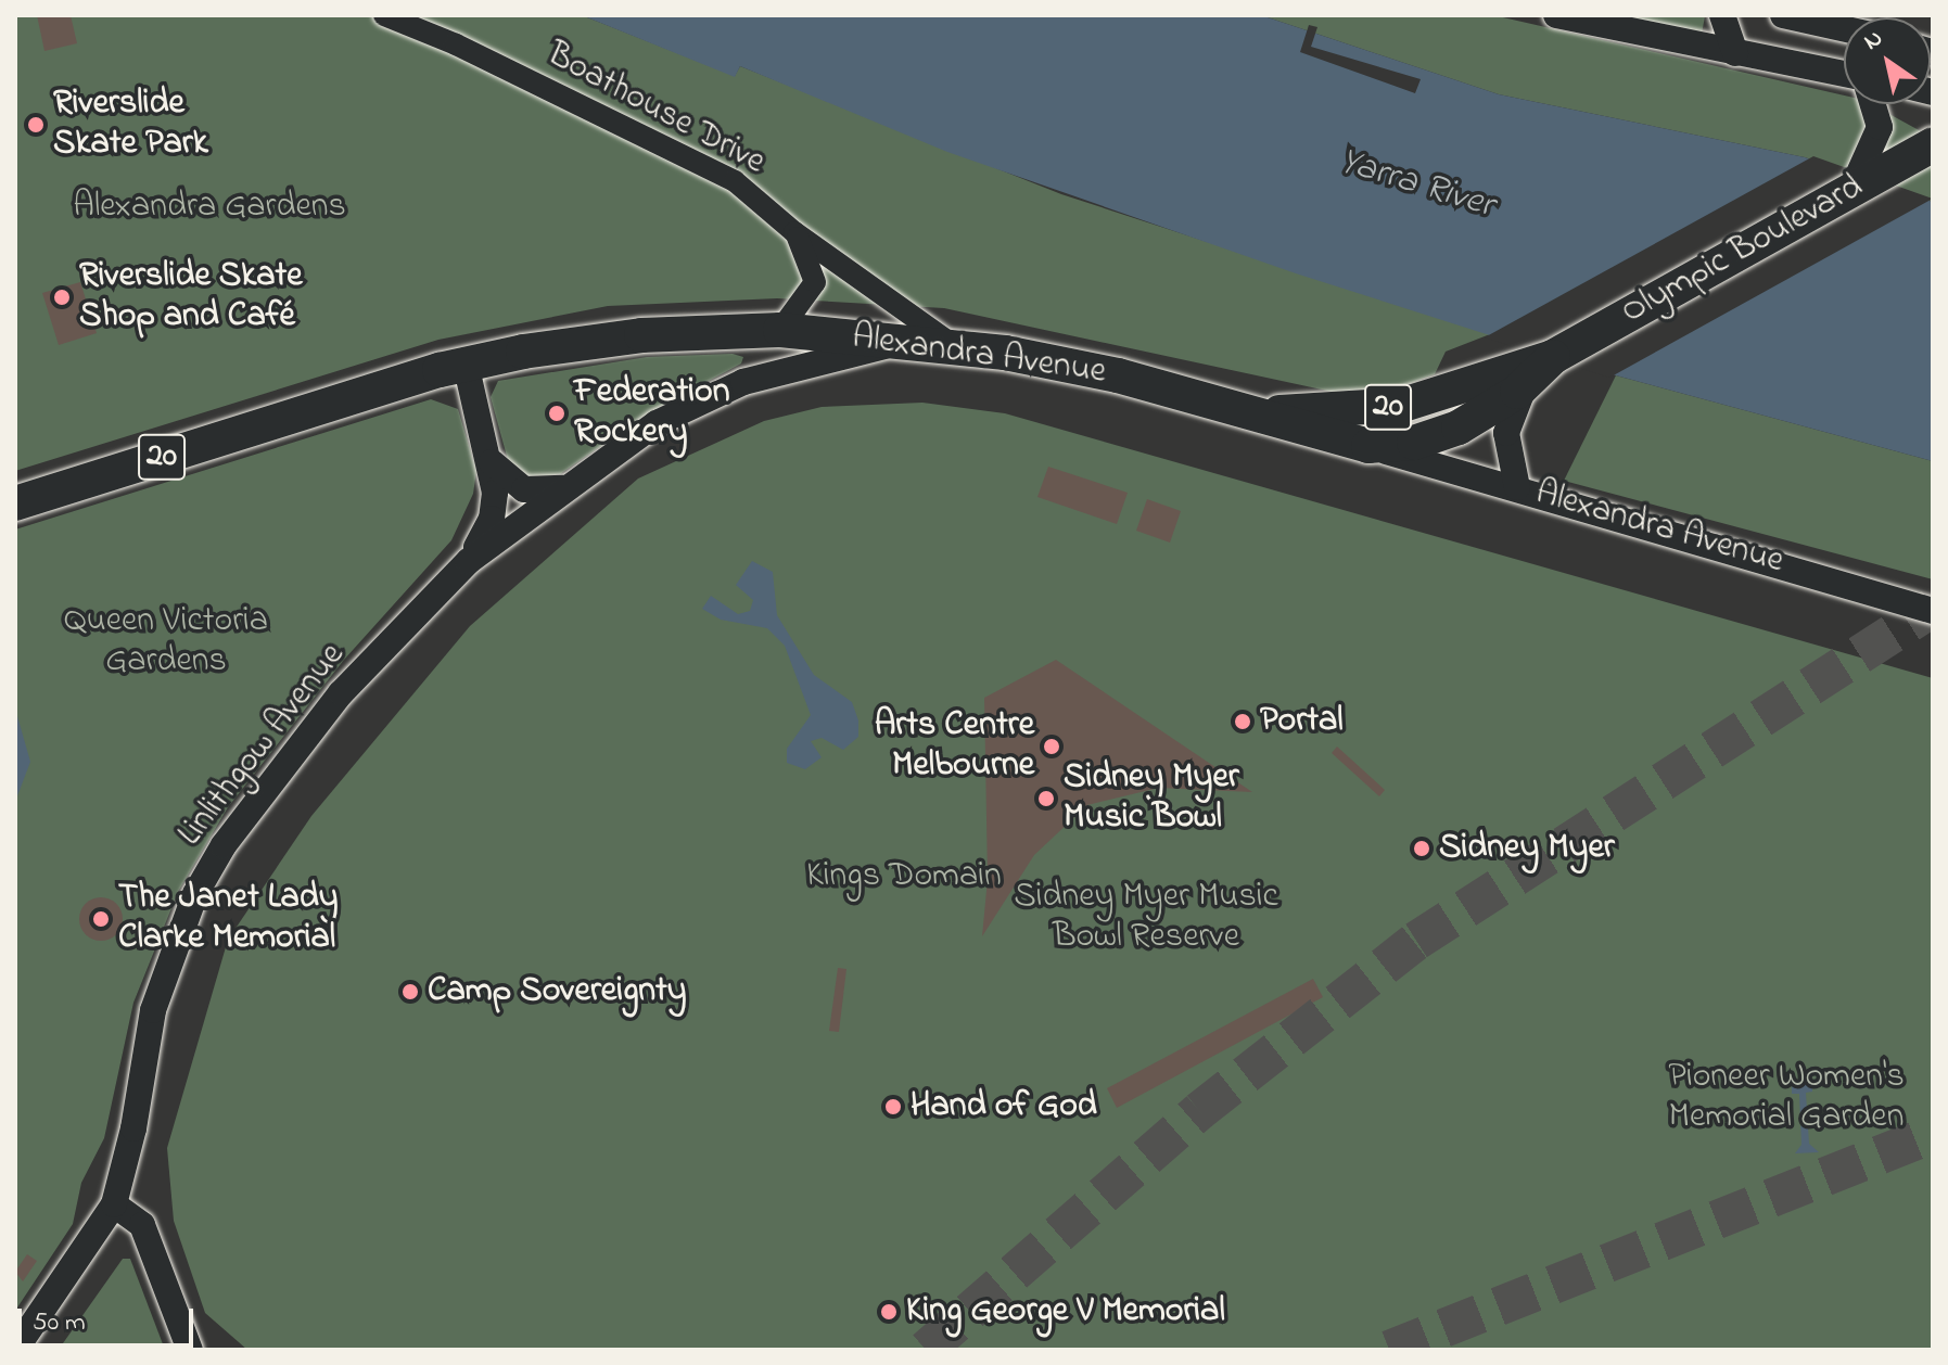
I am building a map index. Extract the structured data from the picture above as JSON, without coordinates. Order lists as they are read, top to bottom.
{
  "streets": {
    "highway": ["Olympic Boulevard", "Alexandra Avenue", "20"],
    "street": ["Boathouse Drive", "Linlithgow Avenue"]
  },
  "crossings": [
    ["Boathouse Drive", "Alexandra Avenue"],
    ["Olympic Boulevard", "Alexandra Avenue"],
    ["Alexandra Avenue", "Linlithgow Avenue"]
  ],
  "water": ["Yarra River"],
  "parks": [
    "Alexandra Gardens",
    "Queen Victoria Gardens",
    "Kings Domain",
    "Sidney Myer Music Bowl Reserve",
    "Pioneer Women's Memorial Garden"
  ],
  "places": [
    "Riverslide Skate Park",
    "Riverslide Skate Shop and Café",
    "Federation Rockery",
    "Portal",
    "Arts Centre Melbourne",
    "Sidney Myer Music Bowl",
    "Sidney Myer",
    "The Janet Lady Clarke Memorial",
    "Camp Sovereignty",
    "Hand of God",
    "King George V Memorial"
  ],
  "scale_bar": "50 m",
  "north": "top left"
}
